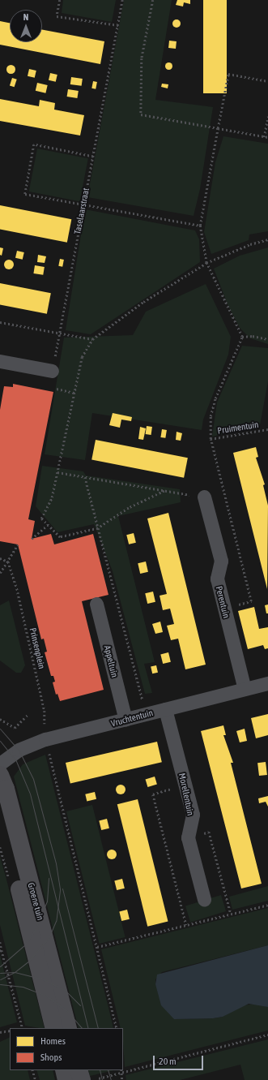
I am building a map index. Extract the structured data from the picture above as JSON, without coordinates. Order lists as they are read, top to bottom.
{
  "streets": {
    "street": [
      "Perentuin",
      "Appeltuin",
      "Vruchtentuin",
      "Morellentuin",
      "Groene tuin"
    ],
    "path": ["Taselaarstraat", "Pruimentuin", "Prinsenplein"]
  },
  "crossings": [
    ["Perentuin", "Vruchtentuin"],
    ["Prinsenplein", "Vruchtentuin"],
    ["Appeltuin", "Vruchtentuin"],
    ["Vruchtentuin", "Morellentuin"]
  ],
  "legend": ["Homes", "Shops"],
  "scale_bar": "20 m",
  "north": "top"
}
